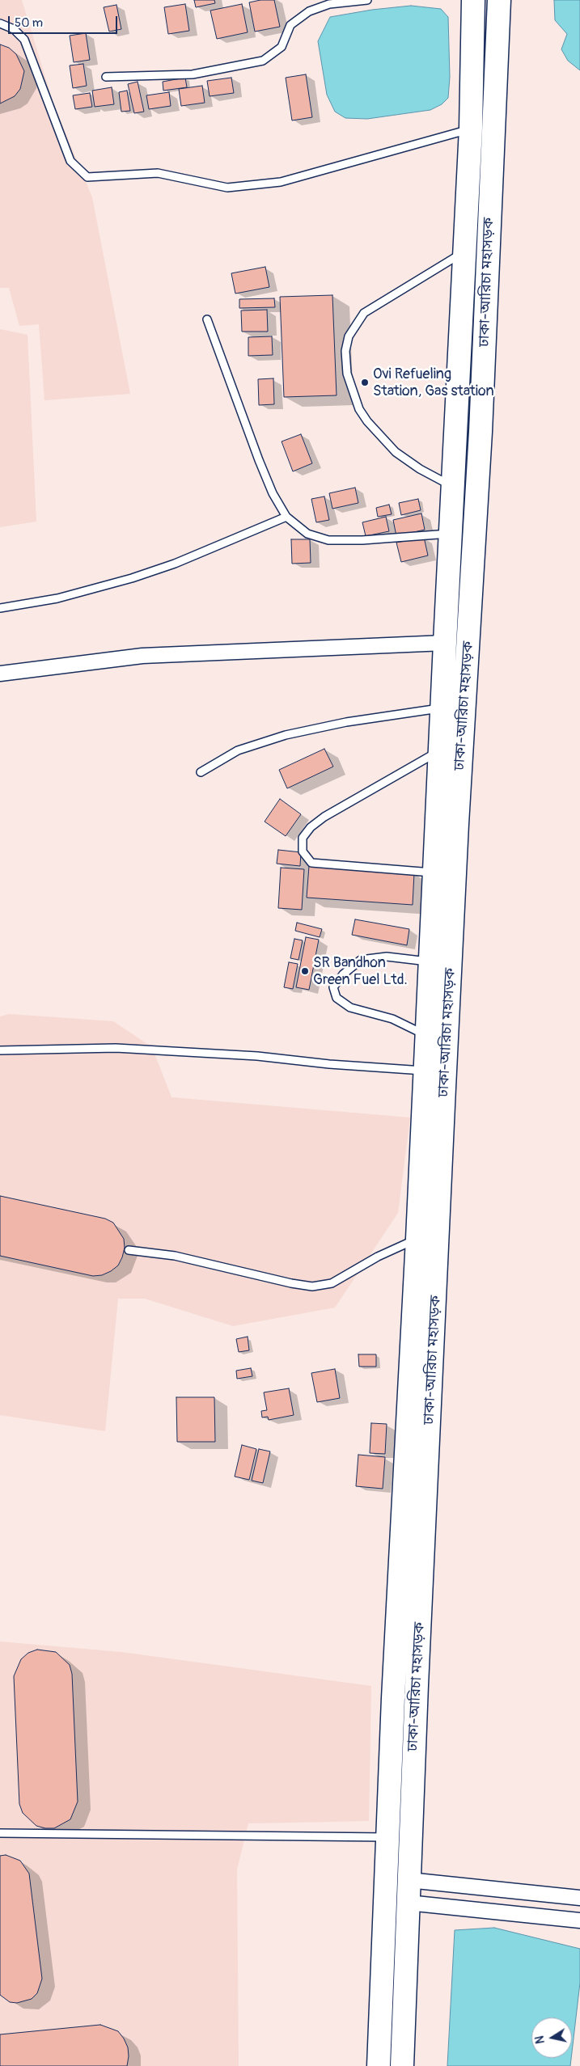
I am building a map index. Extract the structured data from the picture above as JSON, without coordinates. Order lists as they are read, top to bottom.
{
  "streets": {
    "highway": ["ঢাকা-আরিচা মহাসড়ক"]
  },
  "places": ["Ovi Refueling Station, Gas station", "SR Bandhon Green Fuel Ltd."],
  "scale_bar": "50 m",
  "north": "left"
}
